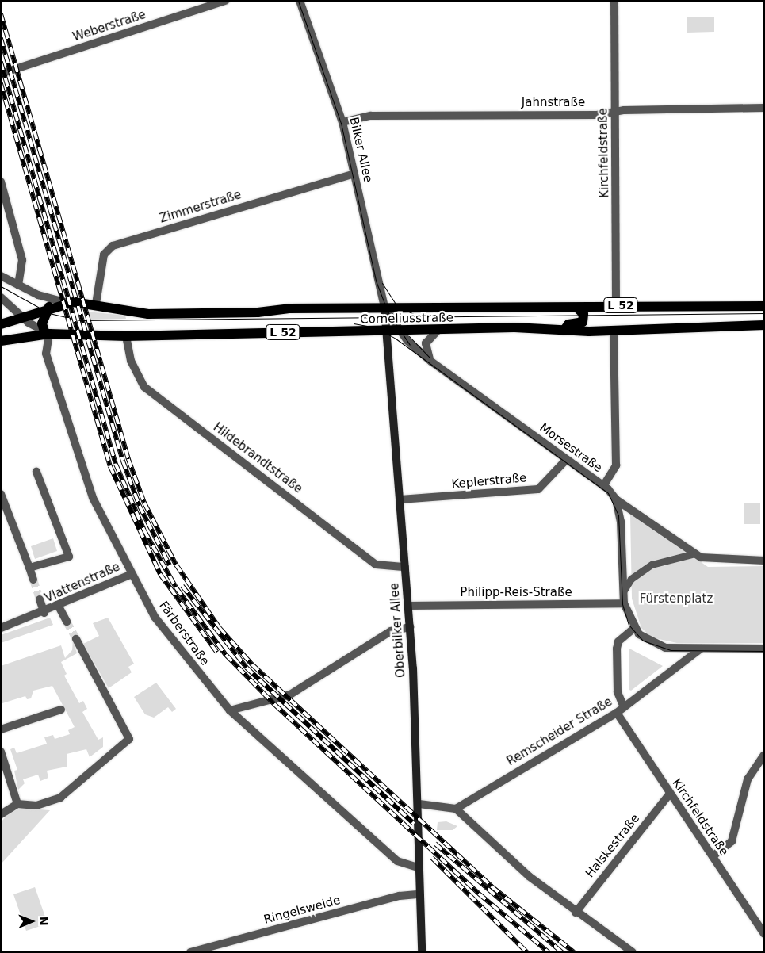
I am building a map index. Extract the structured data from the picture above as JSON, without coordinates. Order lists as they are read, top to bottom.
{
  "streets": {
    "main road": ["L 52", "Corneliusstraße", "Oberbilker Allee"],
    "street": [
      "Weberstraße",
      "Jahnstraße",
      "Bilker Allee",
      "Kirchfeldstraße",
      "Zimmerstraße",
      "Morsestraße",
      "Hildebrandtstraße",
      "Keplerstraße",
      "Vlattenstraße",
      "Philipp-Reis-Straße",
      "Färberstraße",
      "Remscheider Straße",
      "Halskestraße",
      "Ringelsweide"
    ]
  },
  "crossings": [
    ["Jahnstraße", "Bilker Allee"],
    ["Jahnstraße", "Kirchfeldstraße"],
    ["Bilker Allee", "Zimmerstraße"],
    ["Bilker Allee", "Corneliusstraße"],
    ["Bilker Allee", "Morsestraße"],
    ["Bilker Allee", "Oberbilker Allee"],
    ["Kirchfeldstraße", "Corneliusstraße"],
    ["Kirchfeldstraße", "Remscheider Straße"],
    ["Kirchfeldstraße", "Halskestraße"],
    ["Zimmerstraße", "Corneliusstraße"],
    ["L 52", "Corneliusstraße"],
    ["L 52", "Färberstraße"],
    ["Corneliusstraße", "Morsestraße"],
    ["Corneliusstraße", "Hildebrandtstraße"],
    ["Corneliusstraße", "Oberbilker Allee"],
    ["Corneliusstraße", "Färberstraße"],
    ["Morsestraße", "Keplerstraße"],
    ["Morsestraße", "Oberbilker Allee"],
    ["Hildebrandtstraße", "Oberbilker Allee"],
    ["Keplerstraße", "Oberbilker Allee"],
    ["Vlattenstraße", "Färberstraße"],
    ["Philipp-Reis-Straße", "Oberbilker Allee"],
    ["Oberbilker Allee", "Färberstraße"],
    ["Oberbilker Allee", "Ringelsweide"]
  ],
  "parks": ["Fürstenplatz"],
  "north": "right"
}
